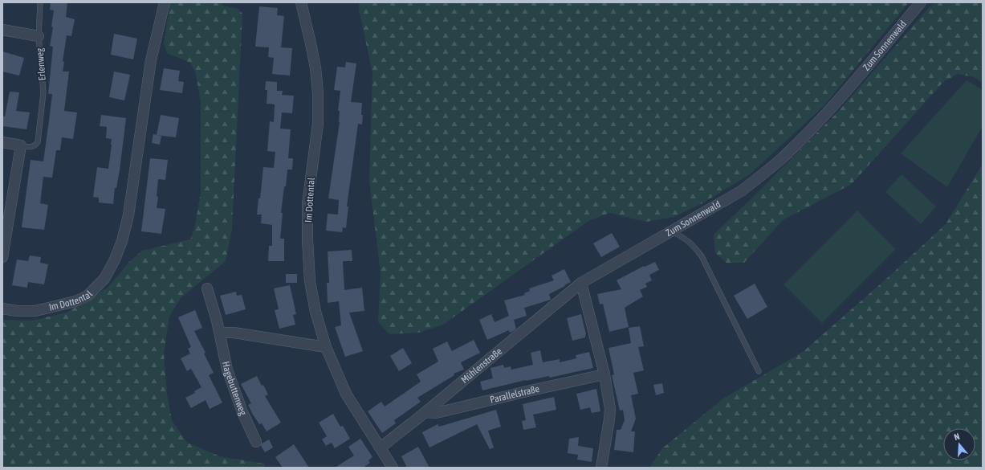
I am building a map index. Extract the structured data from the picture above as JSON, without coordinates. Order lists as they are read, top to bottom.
{
  "streets": {
    "street": [
      "Zum Sonnenwald",
      "Erlenweg",
      "Im Dottental",
      "Mühlenstraße",
      "Hagebuttenweg",
      "Parallelstraße"
    ]
  },
  "crossings": [
    ["Zum Sonnenwald", "Mühlenstraße"],
    ["Im Dottental", "Mühlenstraße"],
    ["Mühlenstraße", "Parallelstraße"]
  ],
  "north": "top"
}
